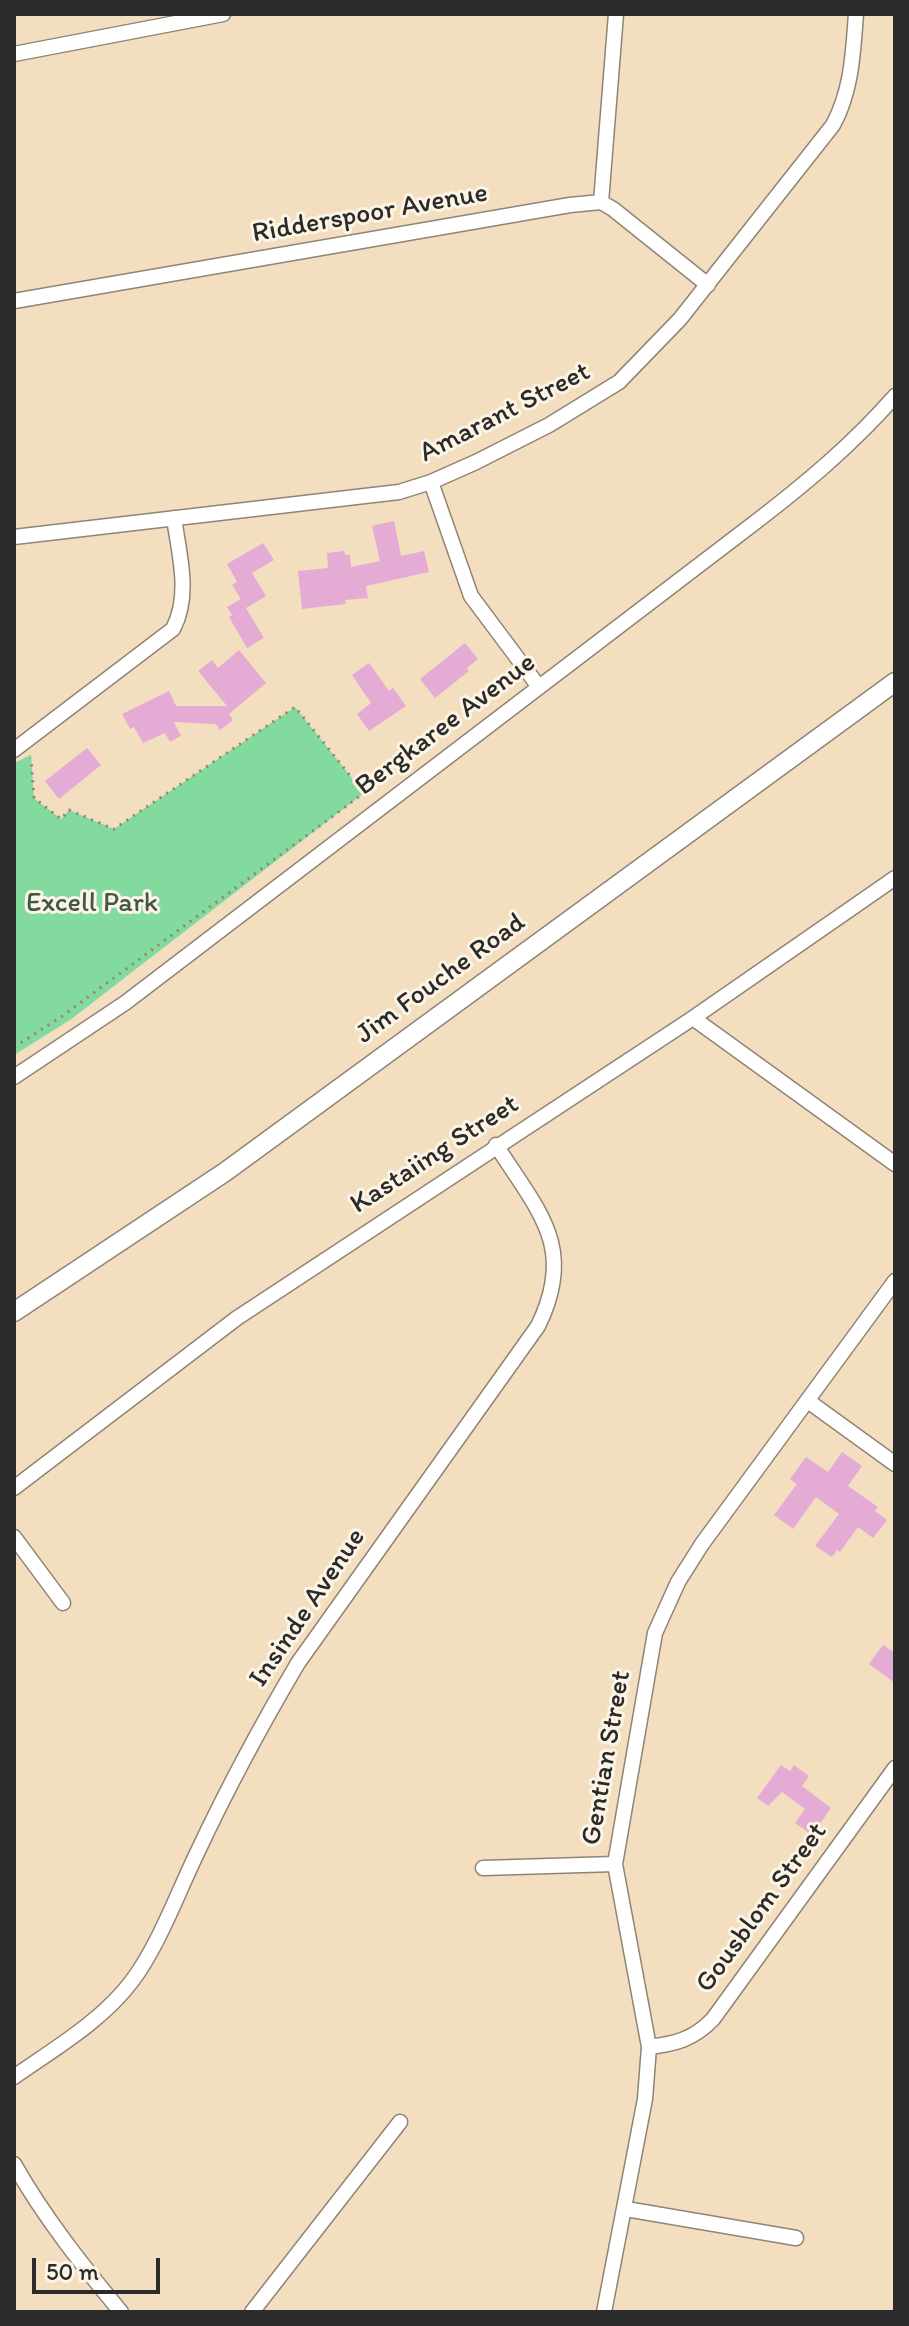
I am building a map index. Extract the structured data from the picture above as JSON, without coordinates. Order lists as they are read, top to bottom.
{
  "streets": {
    "street": [
      "Ridderspoor Avenue",
      "Amarant Street",
      "Bergkaree Avenue",
      "Jim Fouche Road",
      "Kastaiing Street",
      "Insinde Avenue",
      "Gentian Street",
      "Gousblom Street"
    ]
  },
  "crossings": [
    ["Kastaiing Street", "Insinde Avenue"],
    ["Gentian Street", "Gousblom Street"]
  ],
  "parks": ["Excell Park"],
  "scale_bar": "50 m"
}
